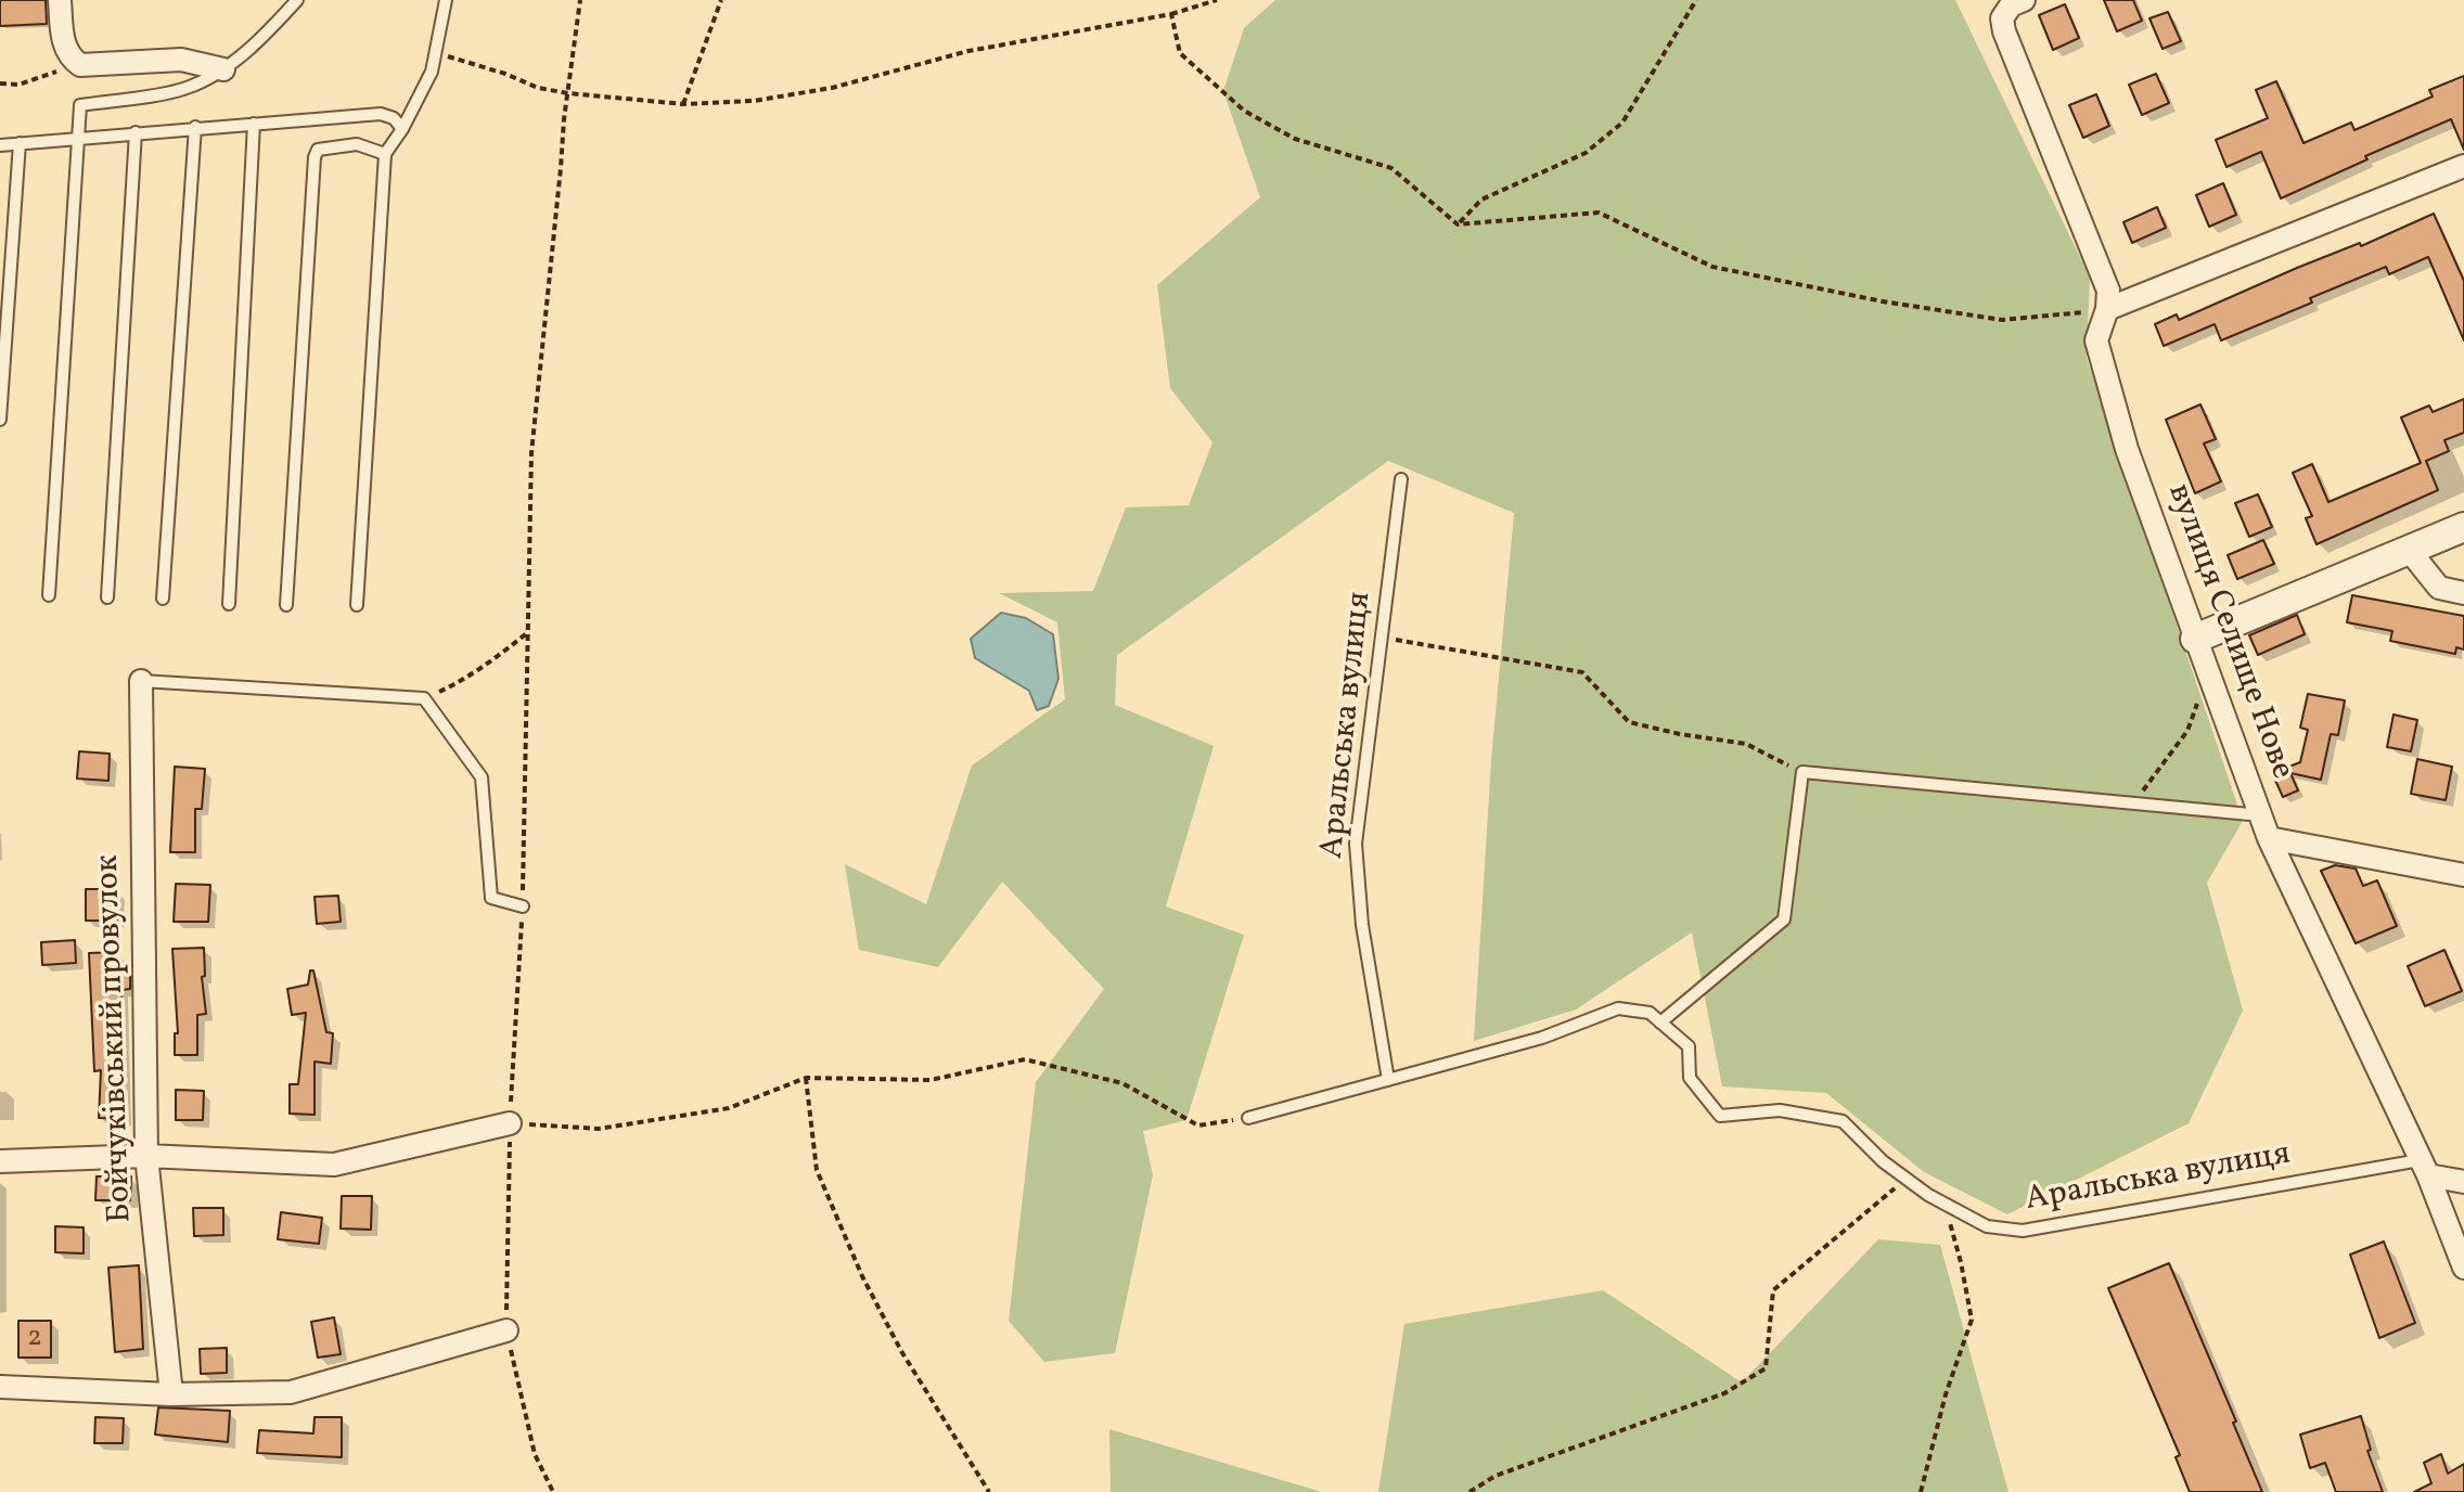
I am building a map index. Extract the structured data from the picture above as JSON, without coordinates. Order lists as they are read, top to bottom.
{
  "streets": {
    "street": ["вулиця Селище Нове", "Бойчуківський провулок"],
    "lane": ["Аральська вулиця"]
  },
  "crossings": [
    ["вулиця Селище Нове", "Аральська вулиця"]
  ],
  "house_numbers": ["2"]
}
